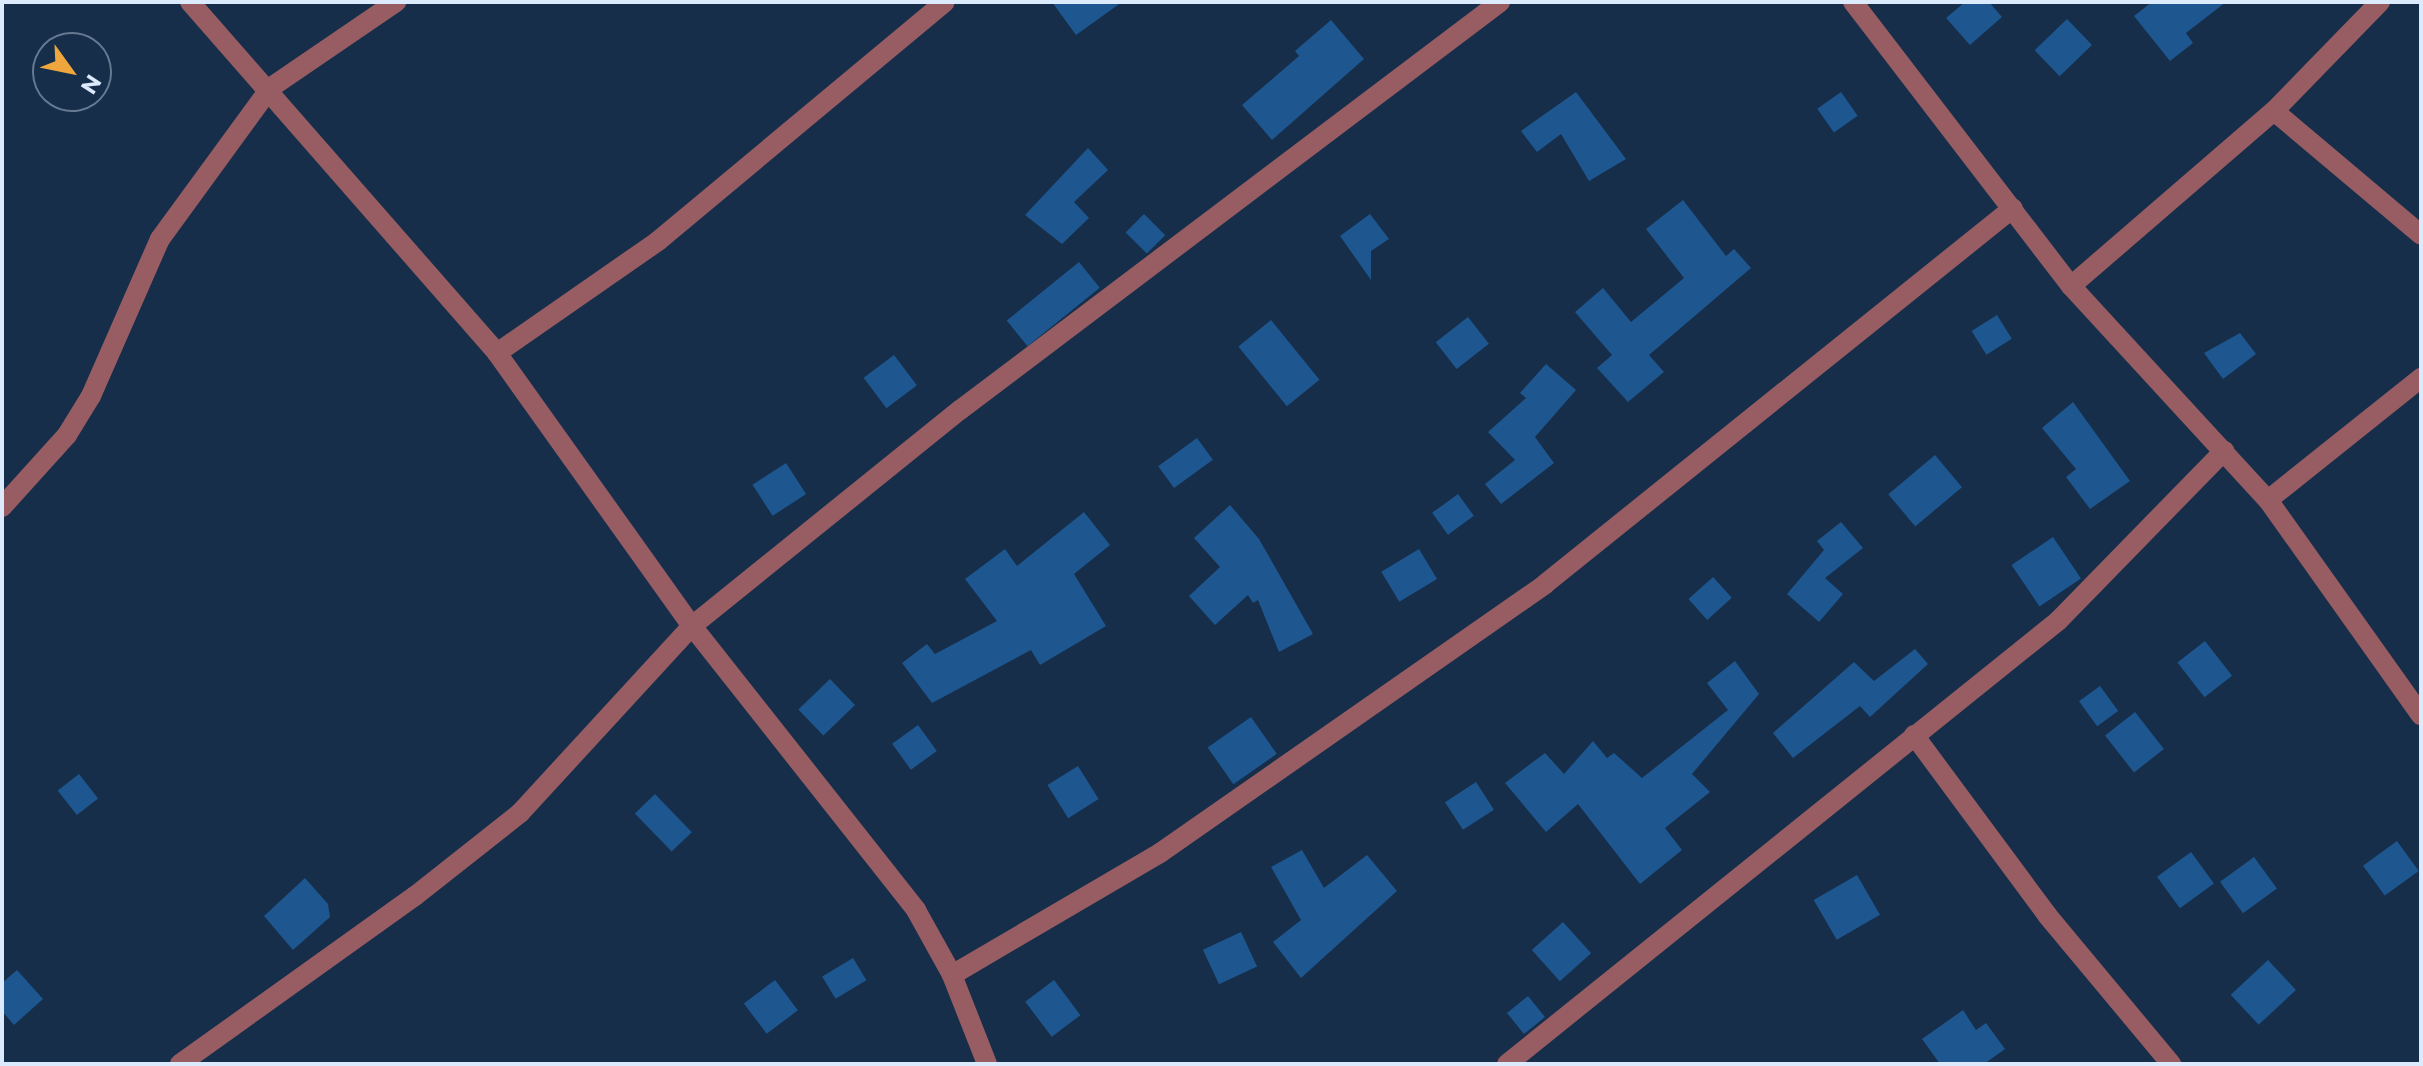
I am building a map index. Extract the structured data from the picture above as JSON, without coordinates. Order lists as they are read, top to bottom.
{
  "north": "bottom right"
}
